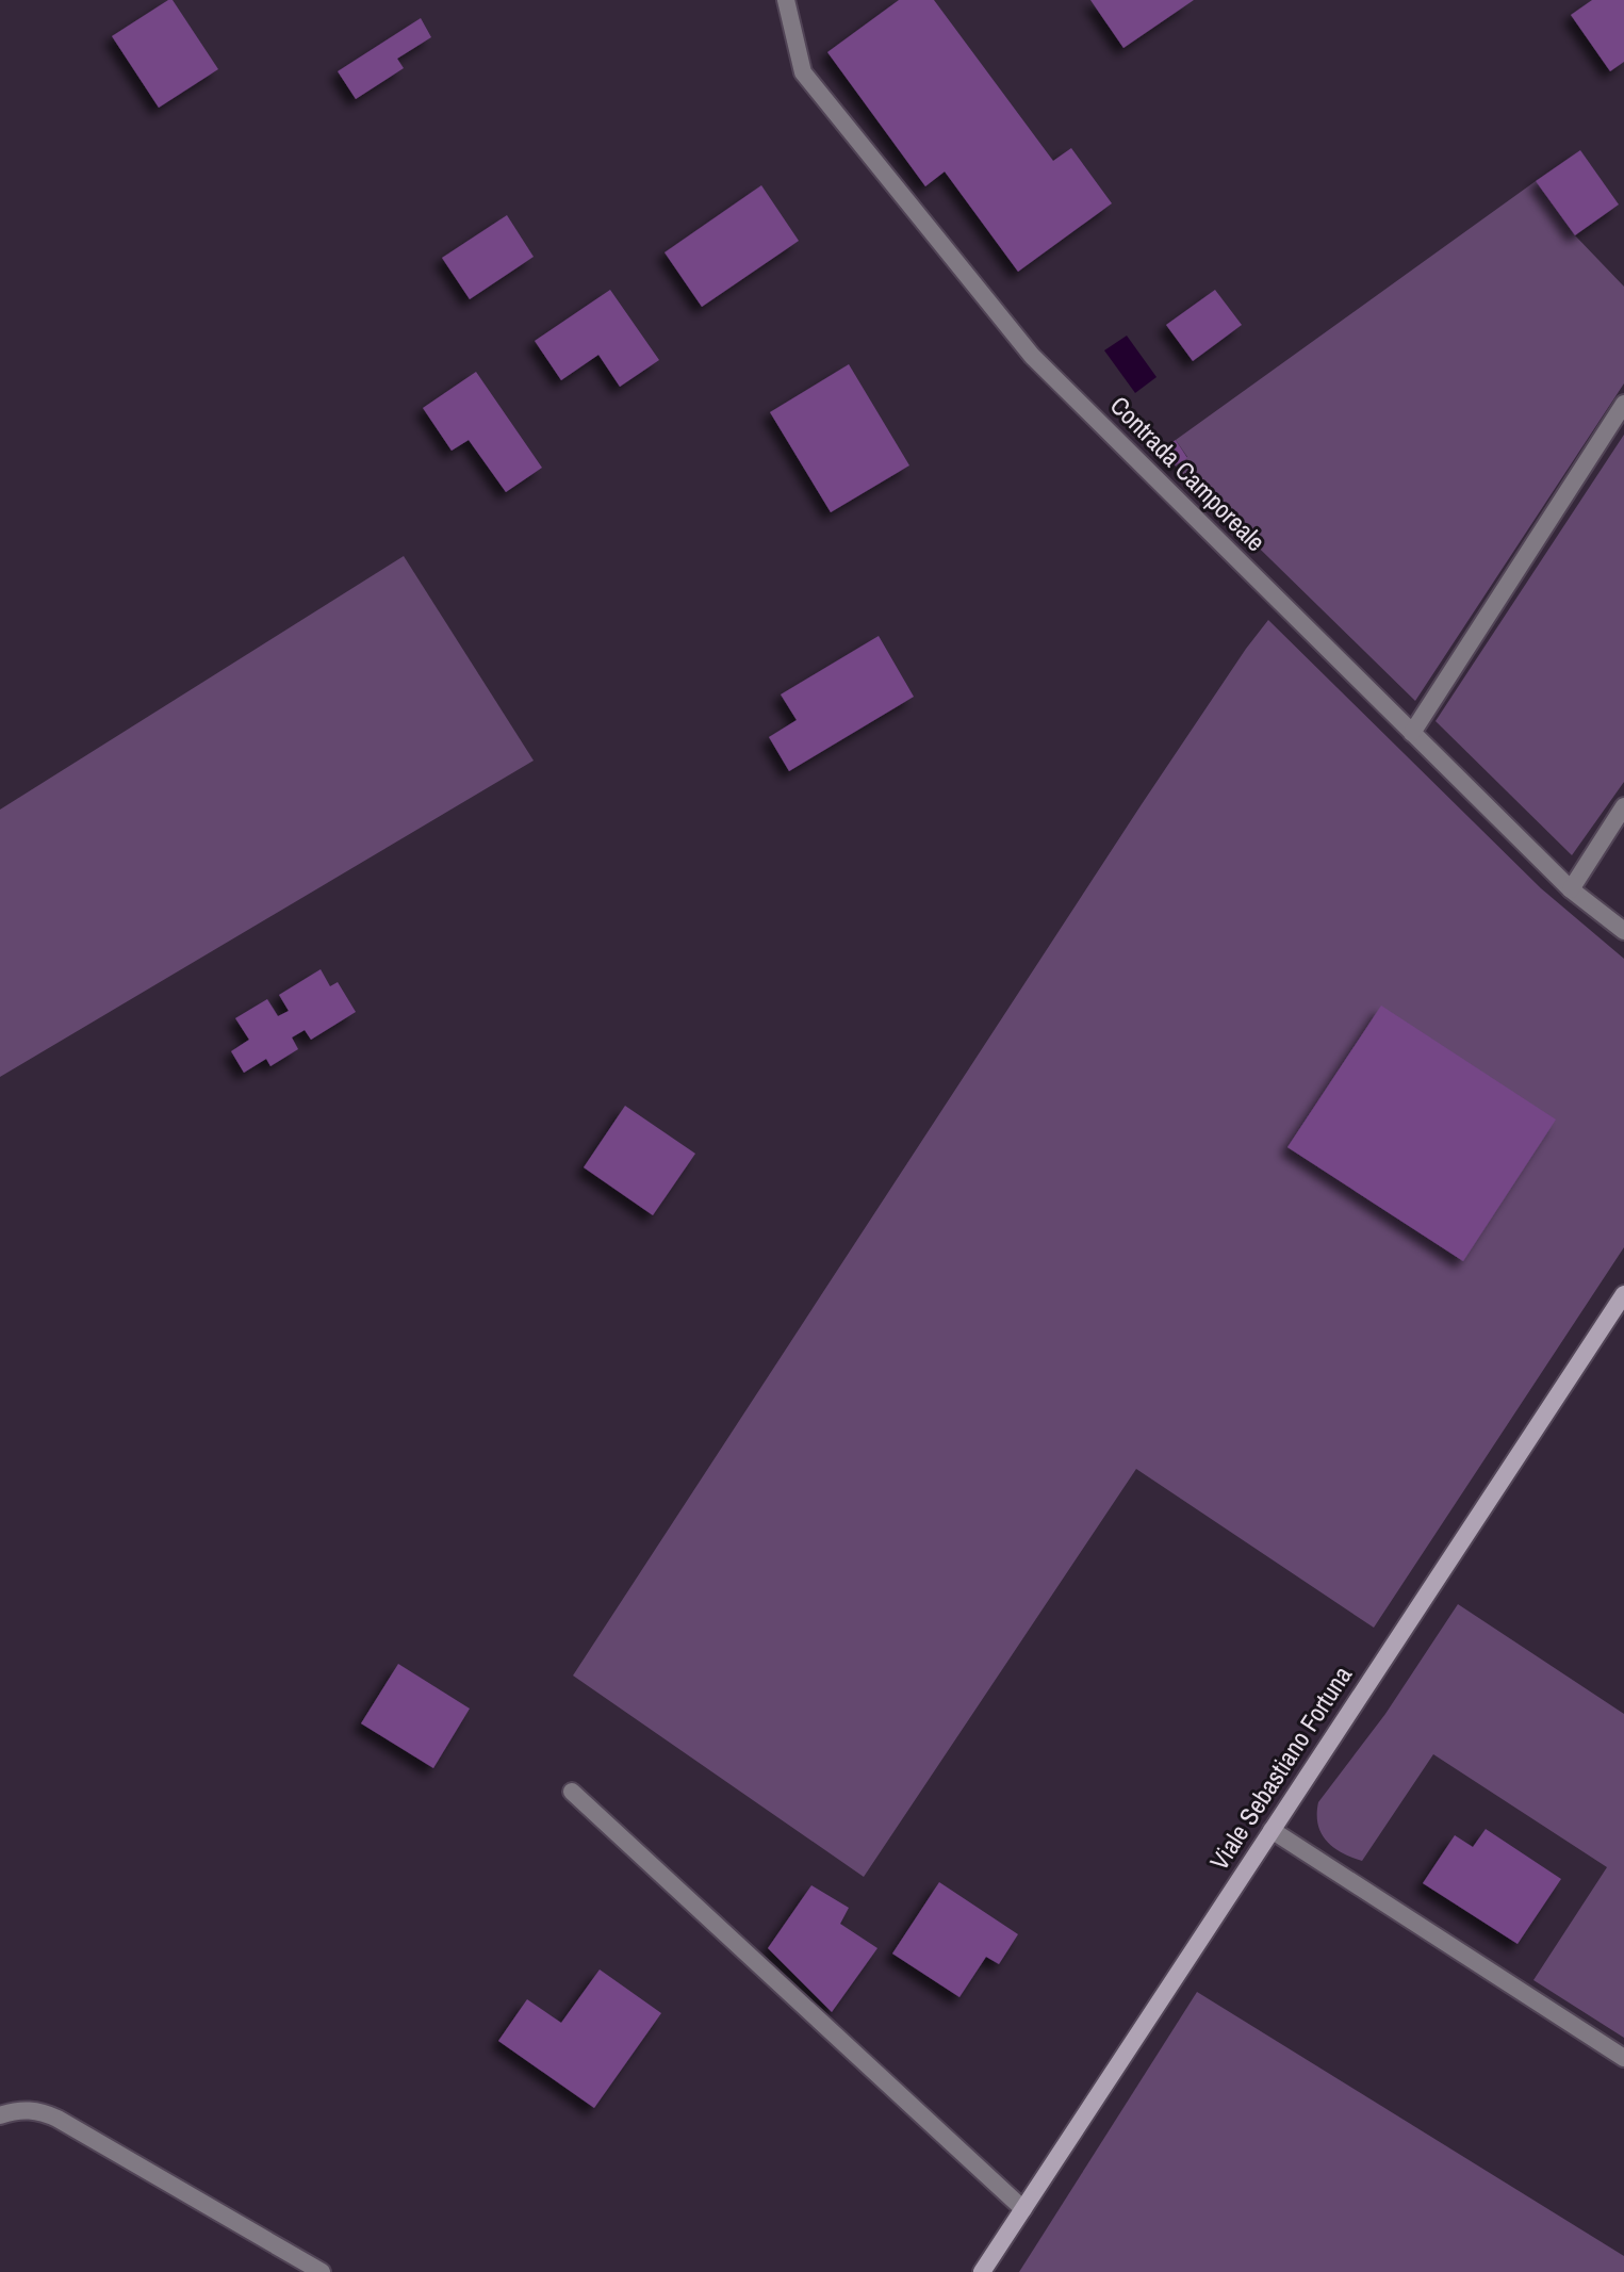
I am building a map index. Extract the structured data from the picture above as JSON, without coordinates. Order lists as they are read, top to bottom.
{
  "streets": {
    "street": ["Contrada Camporeale", "Viale Sebastiano Fortuna"]
  }
}
